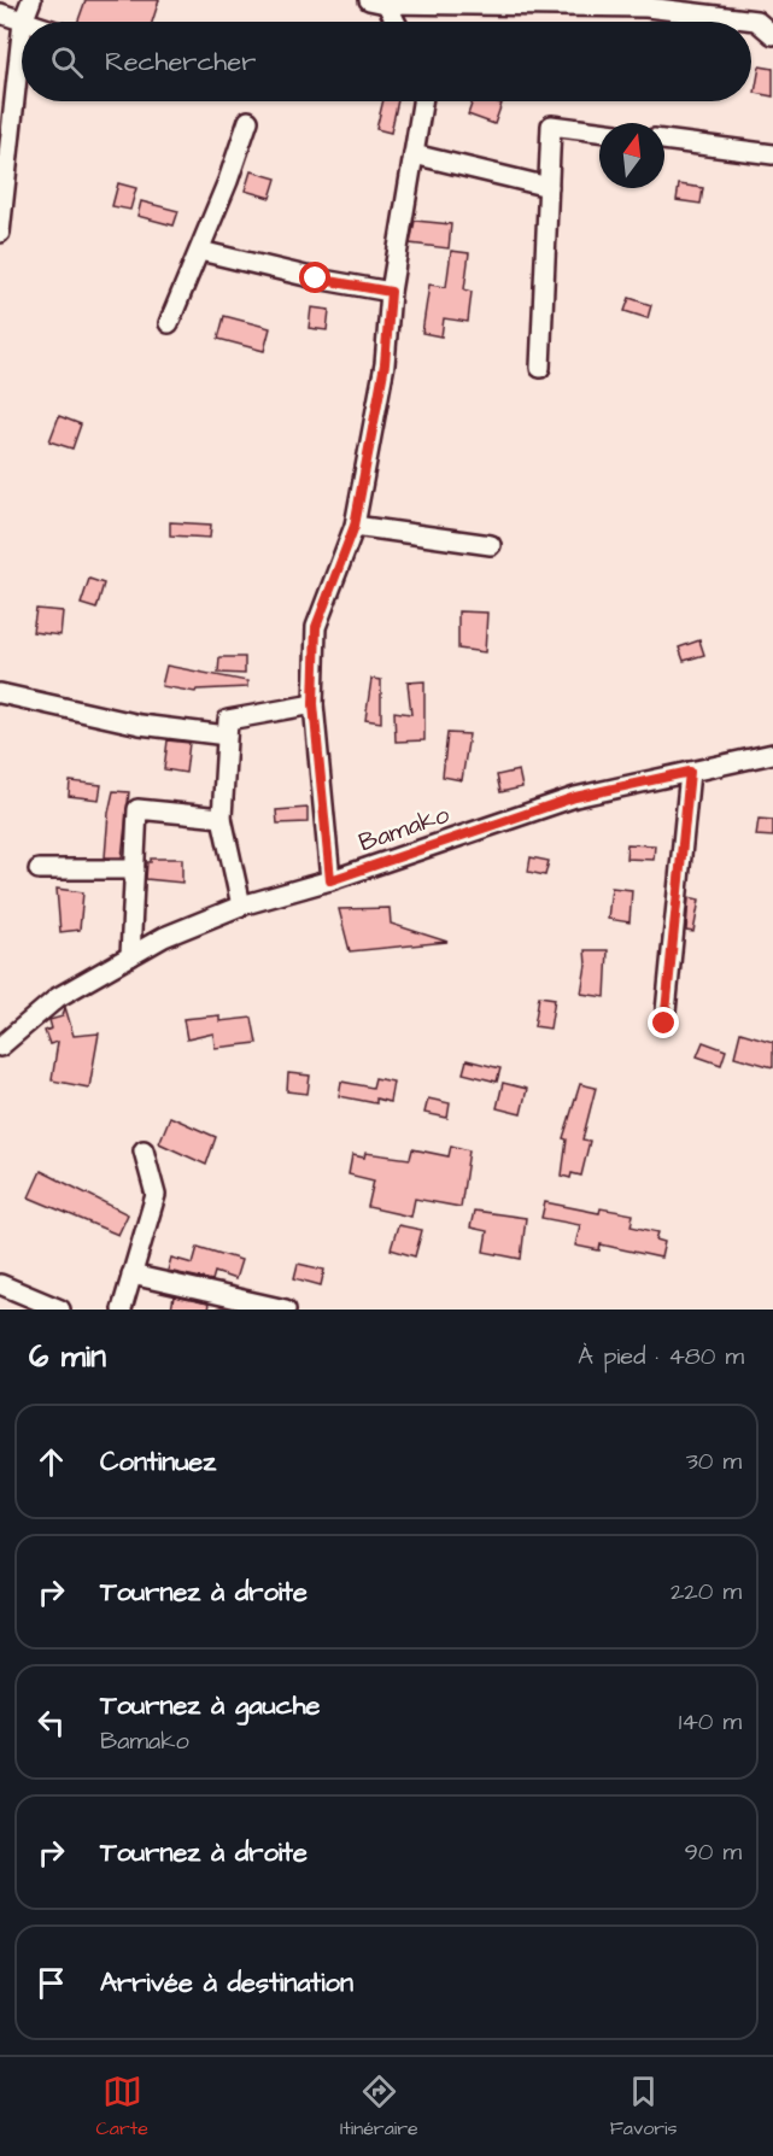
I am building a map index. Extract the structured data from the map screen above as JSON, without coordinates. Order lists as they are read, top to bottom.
{
  "streets": {
    "street": ["Bamako"]
  },
  "north": "top",
  "page": {
    "search": "Rechercher",
    "heading": ["6 min", "À pied · 480 m"],
    "list": [
      ["Continuez", "30 m"],
      ["Tournez à droite", "220 m"],
      ["Tournez à gauche", "Bamako", "140 m"],
      ["Tournez à droite", "90 m"],
      "Arrivée à destination"
    ],
    "nav": ["Carte", "Itinéraire", "Favoris"]
  }
}
